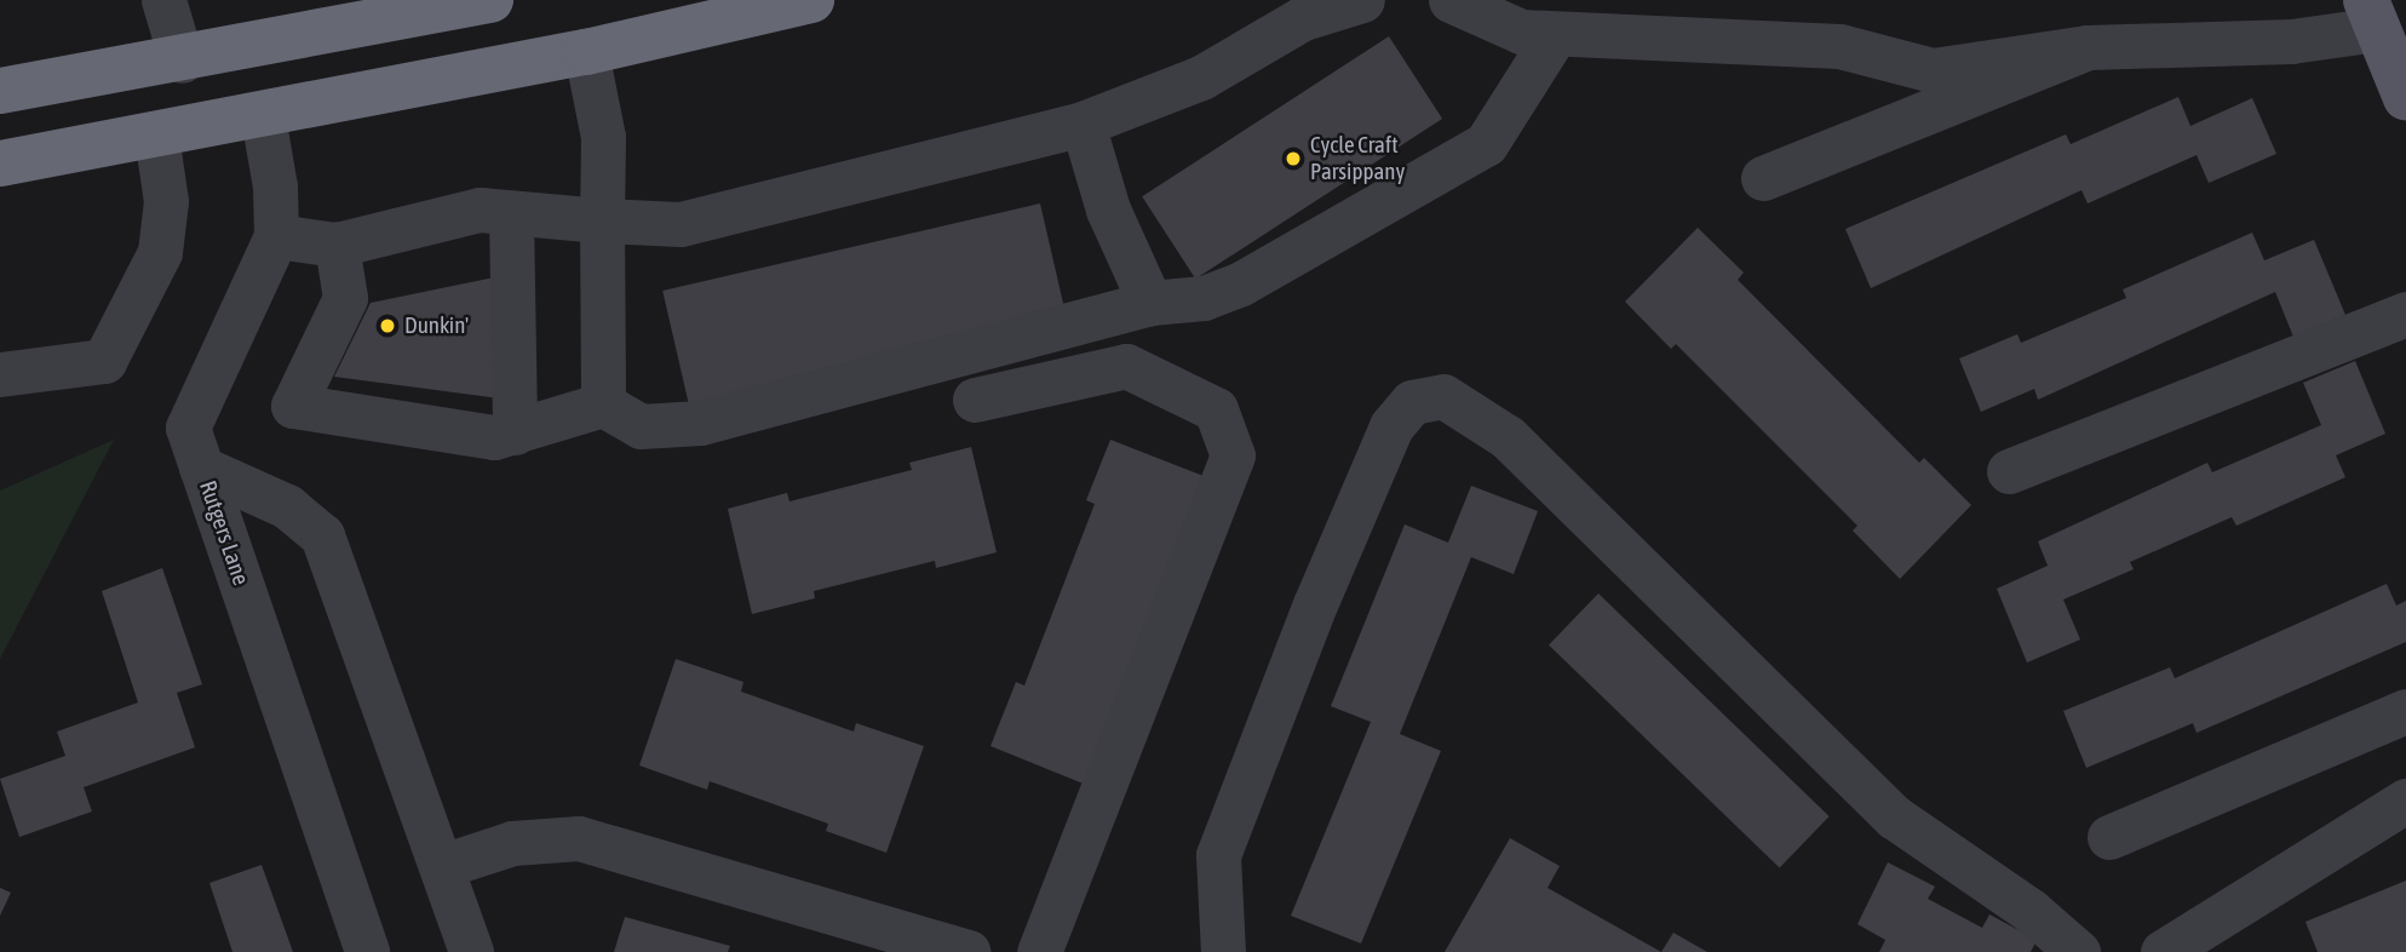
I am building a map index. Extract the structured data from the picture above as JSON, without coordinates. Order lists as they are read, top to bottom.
{
  "streets": {
    "street": ["Rutgers Lane"]
  },
  "places": ["Cycle Craft Parsippany", "Dunkin'"]
}
